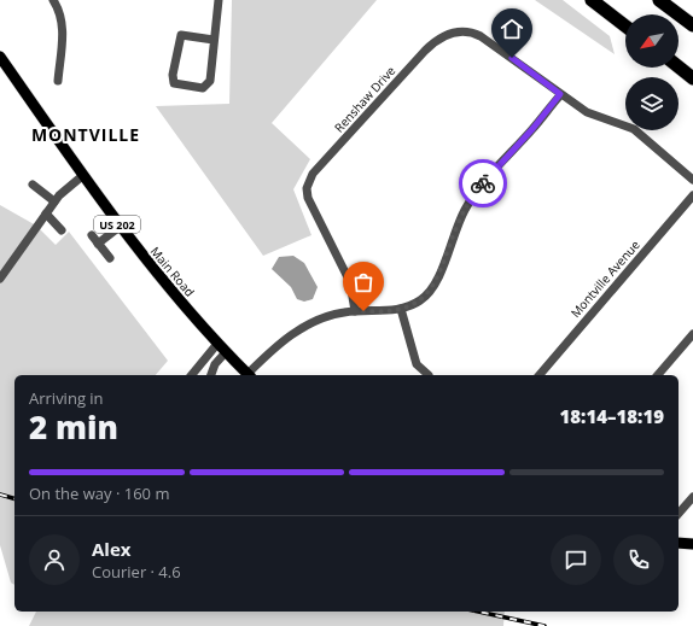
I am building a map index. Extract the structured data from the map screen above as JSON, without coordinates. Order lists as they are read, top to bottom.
{
  "streets": {
    "main road": ["US 202", "Main Road"],
    "street": ["Renshaw Drive", "Montville Avenue"]
  },
  "districts": ["MONTVILLE"],
  "north": "bottom left",
  "page": {
    "heading": ["2 min", "Arriving in", "18:14–18:19"],
    "panel": ["Alex", "Courier · 4.6"],
    "bar": "On the way · 160 m"
  }
}
